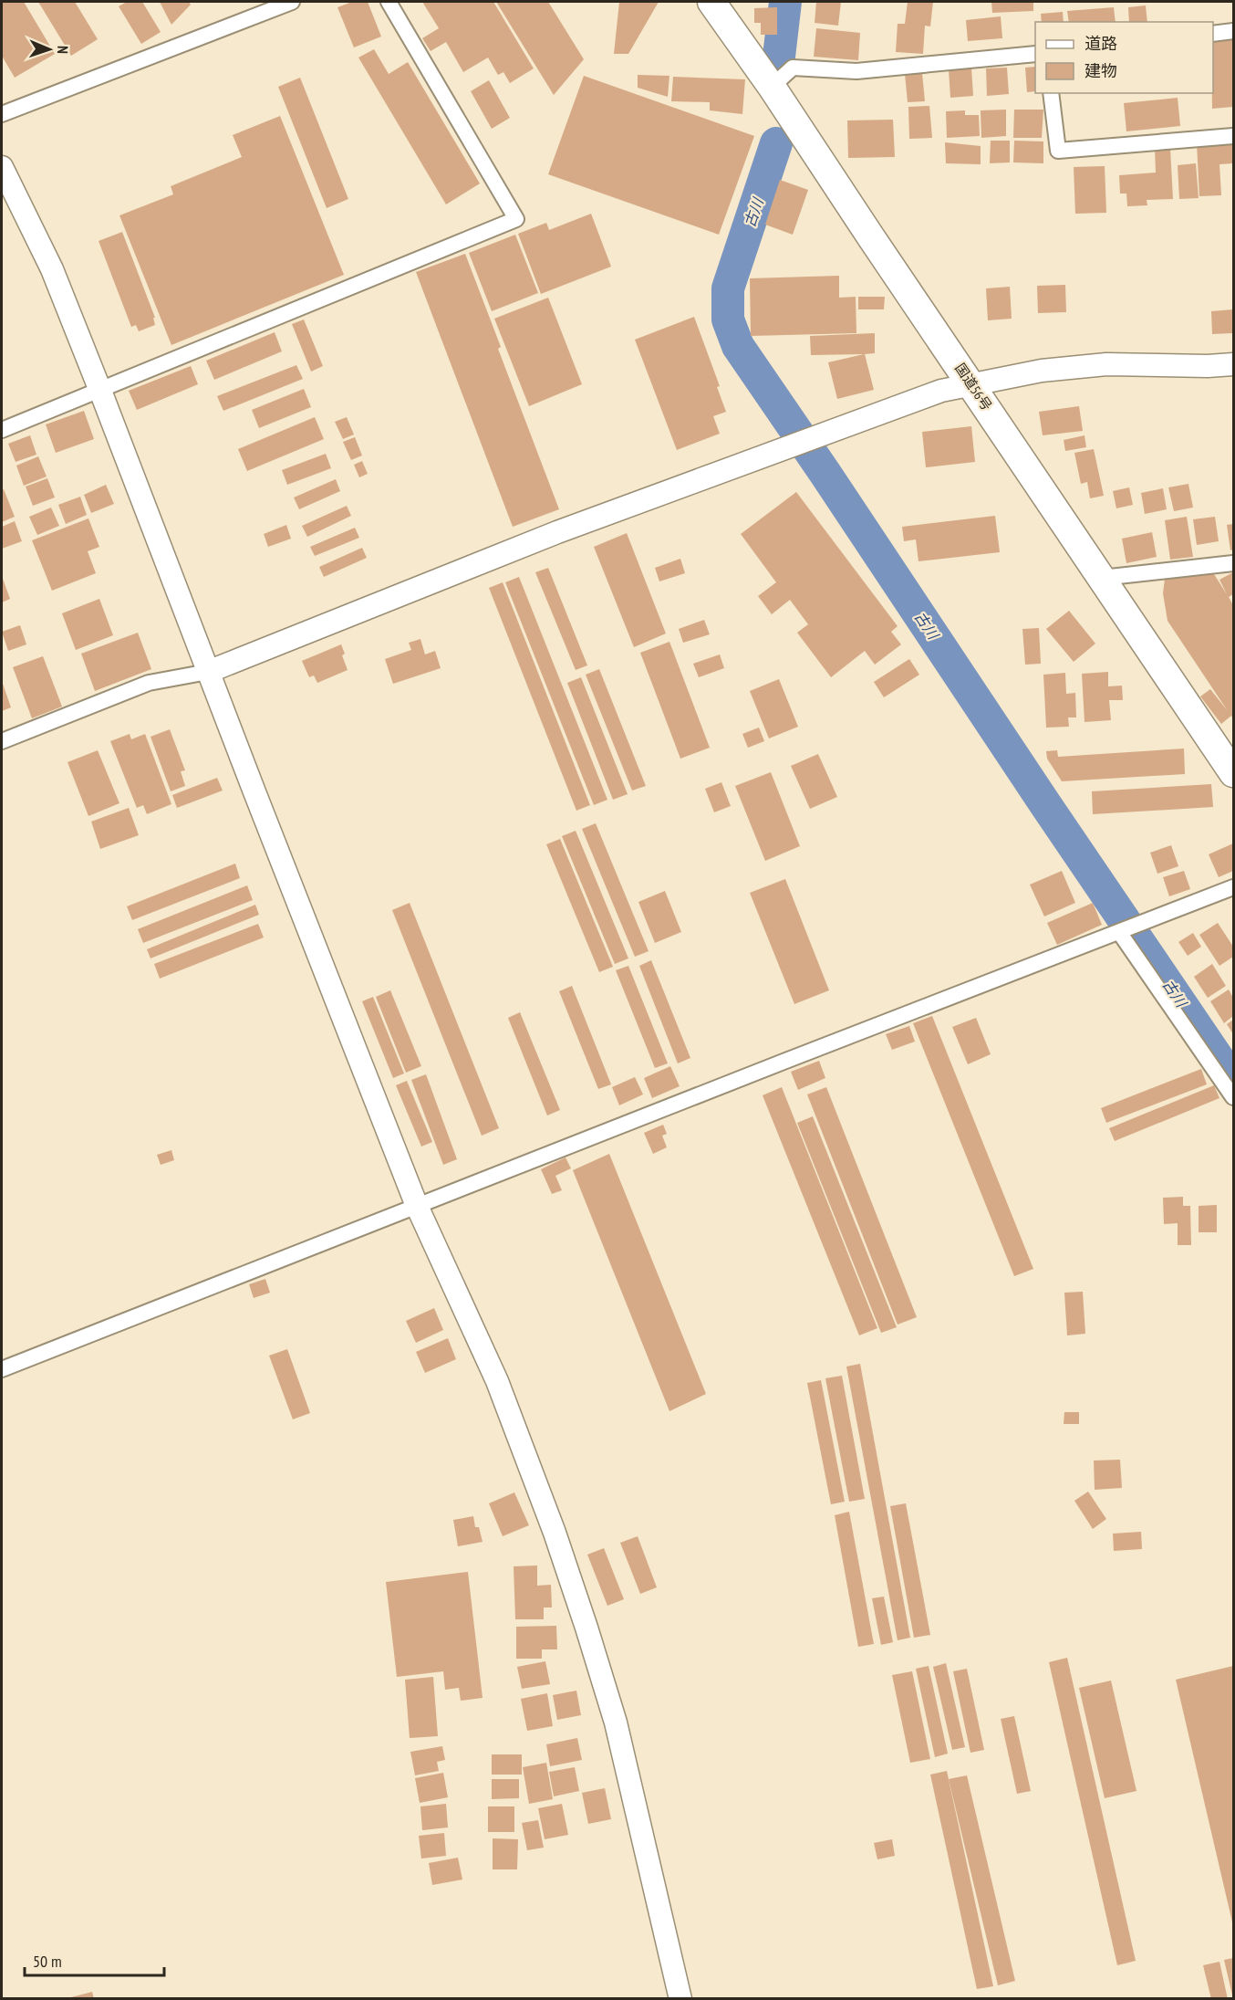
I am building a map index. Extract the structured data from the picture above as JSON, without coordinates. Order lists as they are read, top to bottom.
{
  "streets": {
    "highway": ["国道56号"]
  },
  "water": ["古川"],
  "legend": ["道路", "建物"],
  "scale_bar": "50 m",
  "north": "right"
}
